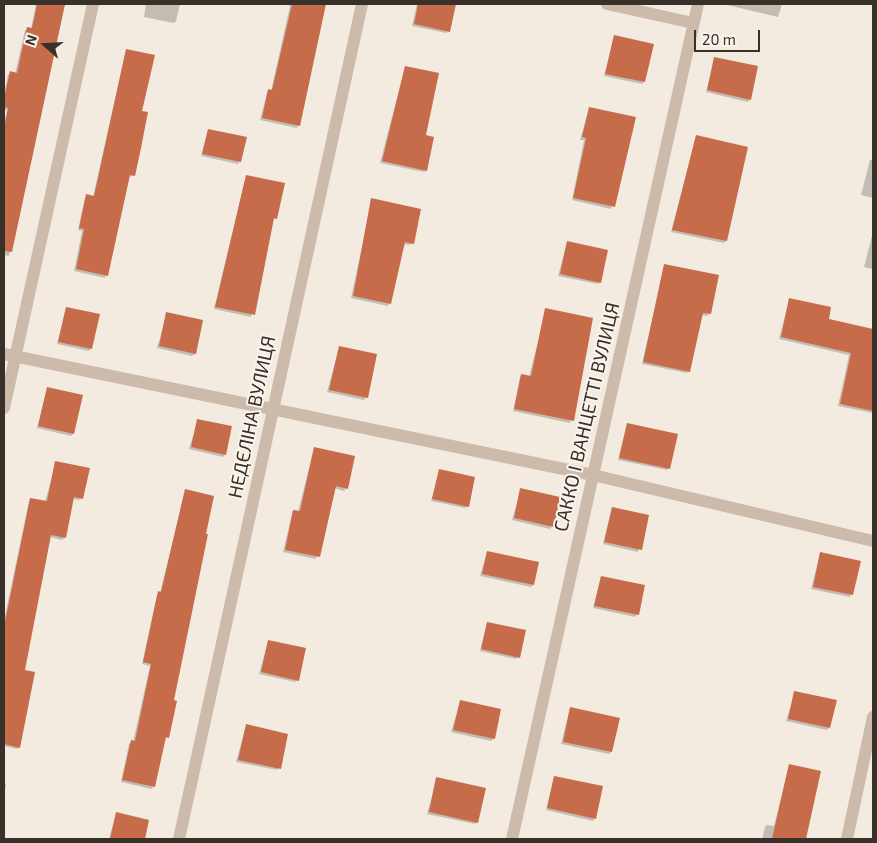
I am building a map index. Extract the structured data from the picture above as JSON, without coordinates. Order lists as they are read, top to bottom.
{
  "streets": {
    "street": ["НЕДЄЛІНА ВУЛИЦЯ", "САККО І ВАНЦЕТТІ ВУЛИЦЯ"]
  },
  "scale_bar": "20 m",
  "north": "left"
}
